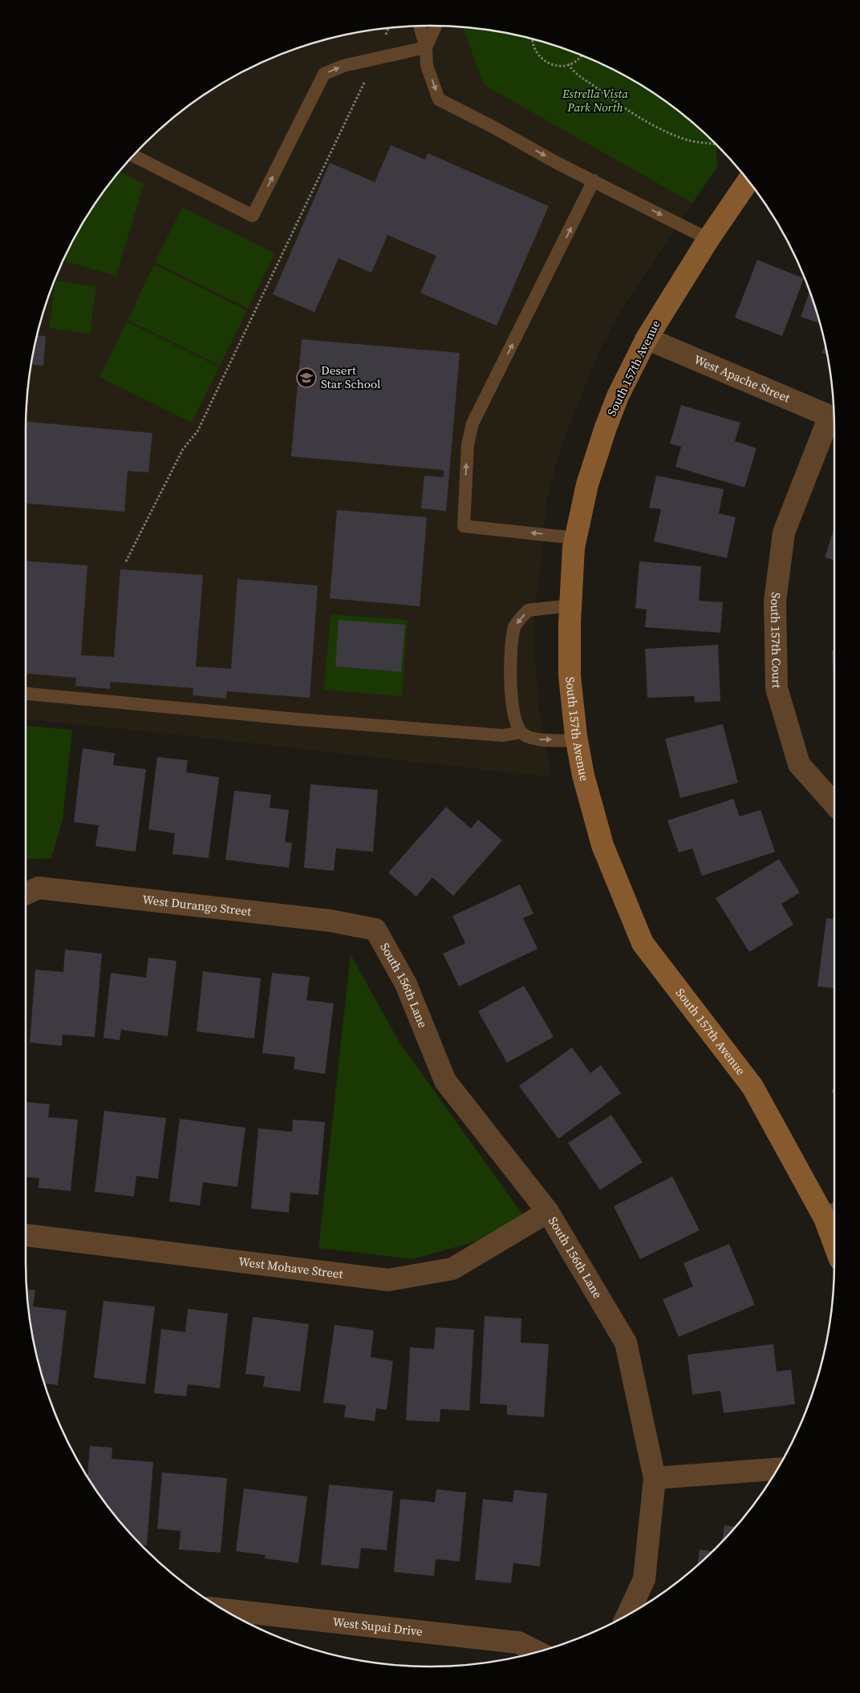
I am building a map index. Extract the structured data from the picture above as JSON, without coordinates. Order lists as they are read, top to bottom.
{
  "streets": {
    "street": [
      "South 157th Avenue",
      "West Apache Street",
      "South 157th Court",
      "West Durango Street",
      "South 156th Lane",
      "West Mohave Street",
      "West Supai Drive"
    ]
  },
  "crossings": [
    ["South 157th Avenue", "West Apache Street"],
    ["West Apache Street", "South 157th Court"],
    ["West Durango Street", "South 156th Lane"],
    ["South 156th Lane", "West Mohave Street"]
  ],
  "parks": ["Estrella Vista Park North"],
  "places": {
    "school or university": ["Desert Star School"]
  }
}
